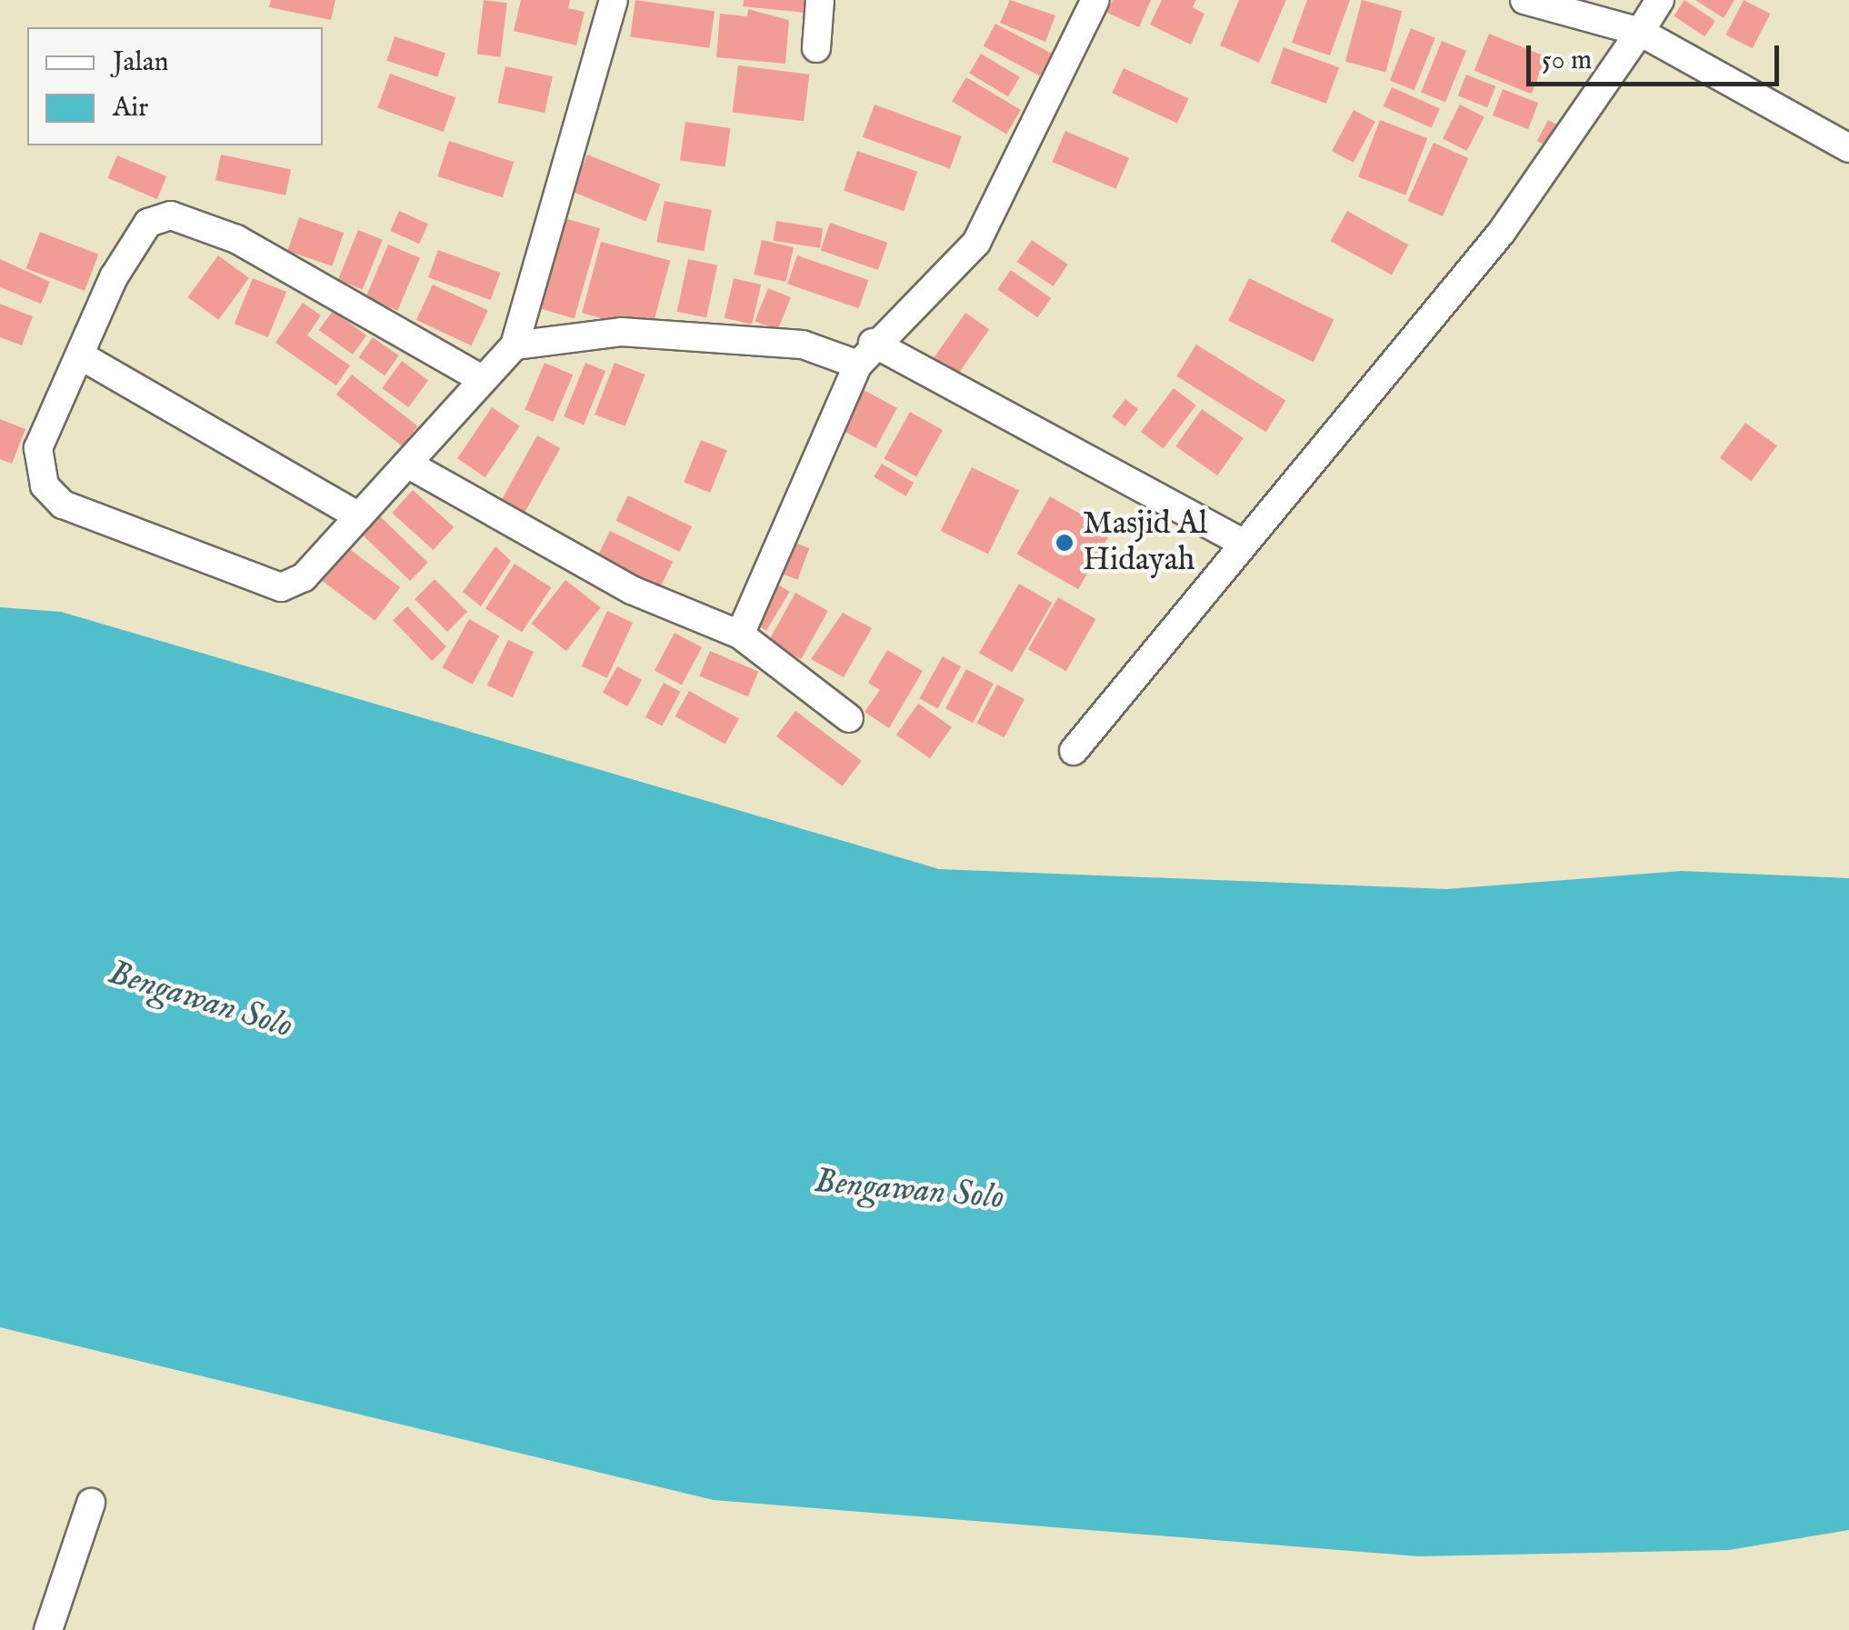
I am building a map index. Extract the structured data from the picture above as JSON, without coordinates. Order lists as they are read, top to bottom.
{
  "water": ["Bengawan Solo"],
  "places": ["Masjid Al Hidayah"],
  "legend": ["Jalan", "Air"],
  "scale_bar": "50 m"
}
